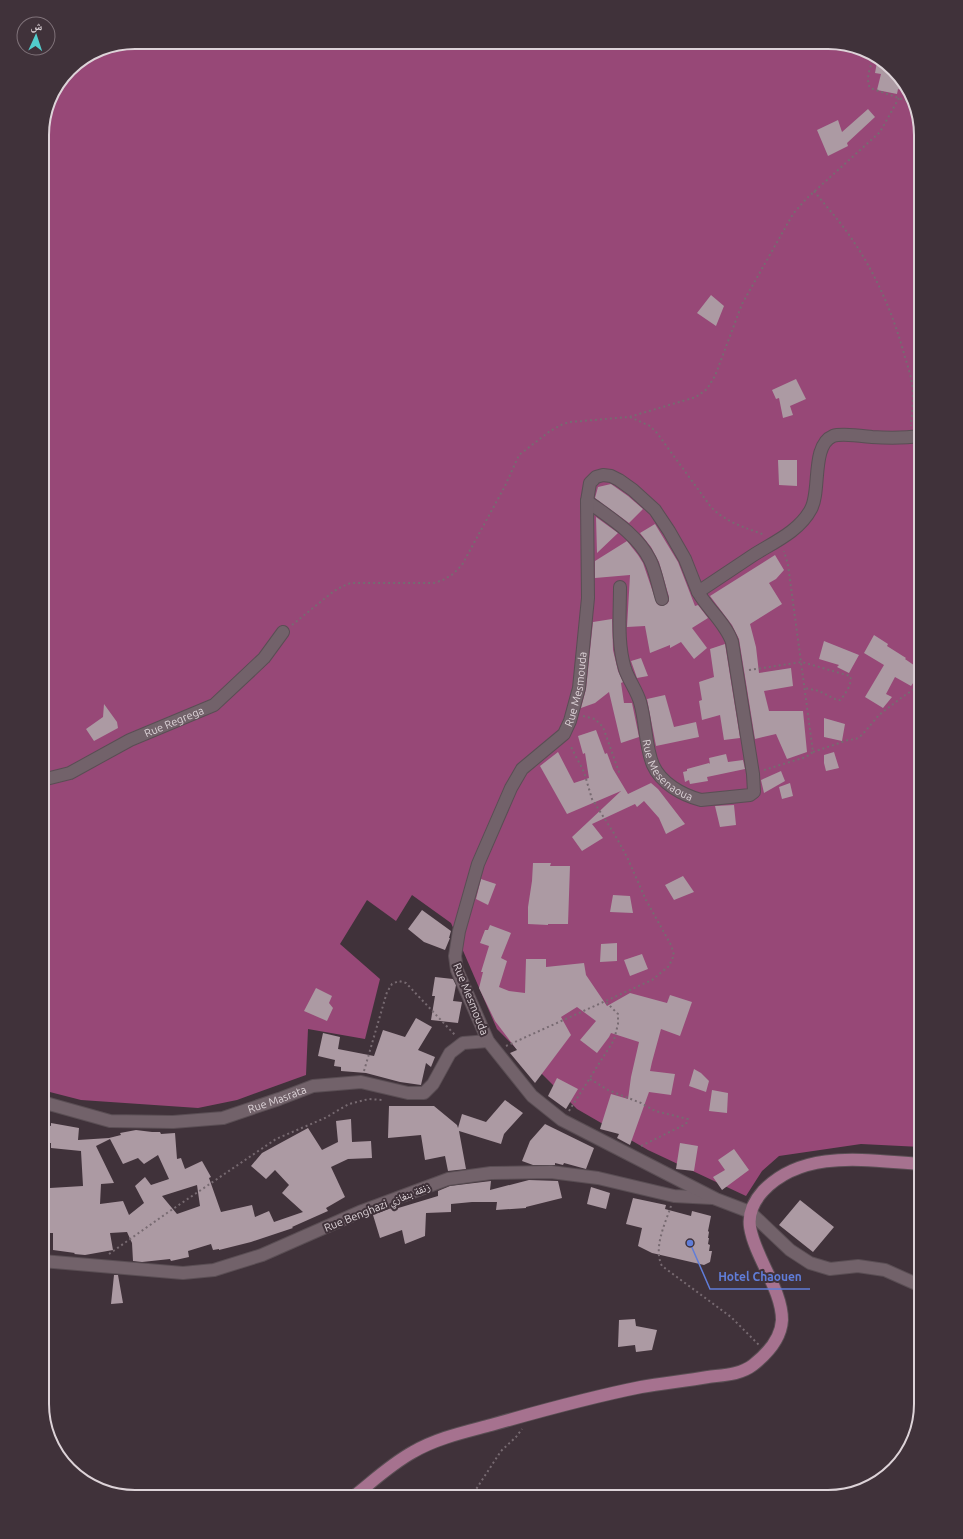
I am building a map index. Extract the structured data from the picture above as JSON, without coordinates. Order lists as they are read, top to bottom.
{
  "streets": {
    "street": [
      "Rue Mesmouda",
      "Rue Regrega",
      "Rue Mesenaoua",
      "Rue Masrata",
      "Rue Benghazi زنقة بنغازي"
    ]
  },
  "crossings": [
    ["Rue Mesmouda", "Rue Mesenaoua"],
    ["Rue Mesmouda", "Rue Benghazi زنقة بنغازي"]
  ],
  "places": ["Hotel Chaouen"],
  "north": "top"
}
